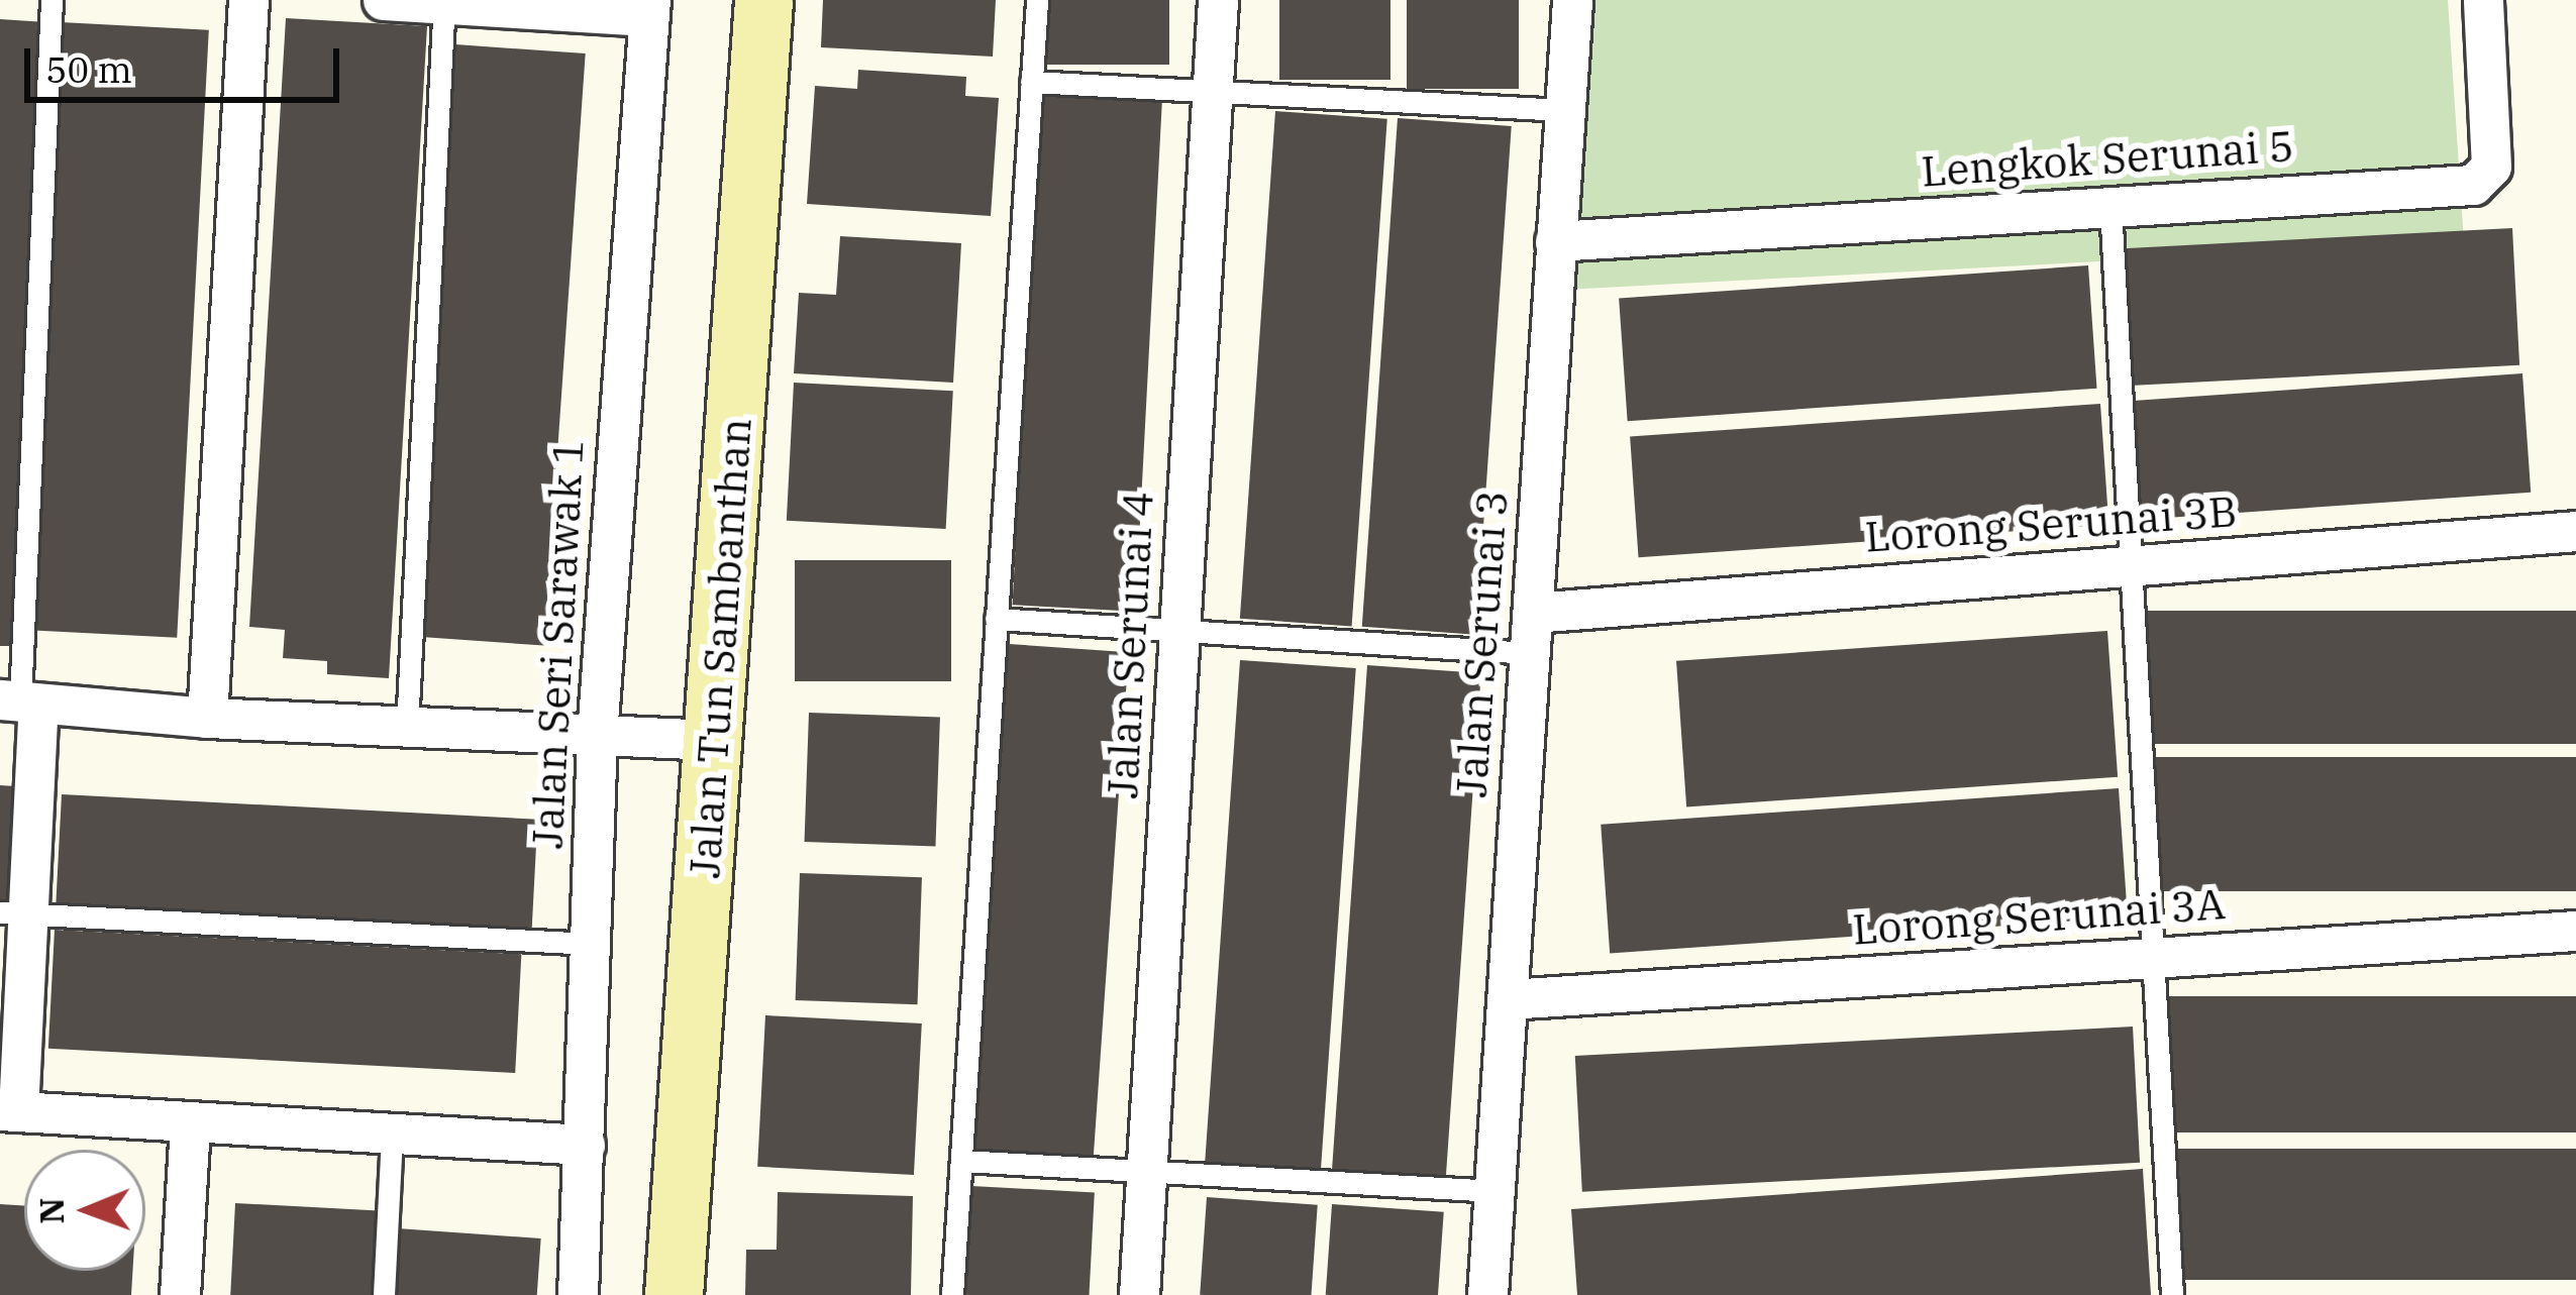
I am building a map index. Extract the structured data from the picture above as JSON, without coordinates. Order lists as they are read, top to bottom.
{
  "streets": {
    "street": [
      "Lengkok Serunai 5",
      "Lorong Serunai 3B",
      "Jalan Seri Sarawak 1",
      "Jalan Serunai 3",
      "Jalan Serunai 4",
      "Jalan Tun Sambanthan",
      "Lorong Serunai 3A"
    ]
  },
  "crossings": [
    ["Lengkok Serunai 5", "Jalan Serunai 3"],
    ["Lorong Serunai 3B", "Jalan Serunai 3"],
    ["Jalan Serunai 3", "Lorong Serunai 3A"]
  ],
  "scale_bar": "50 m",
  "north": "left"
}
